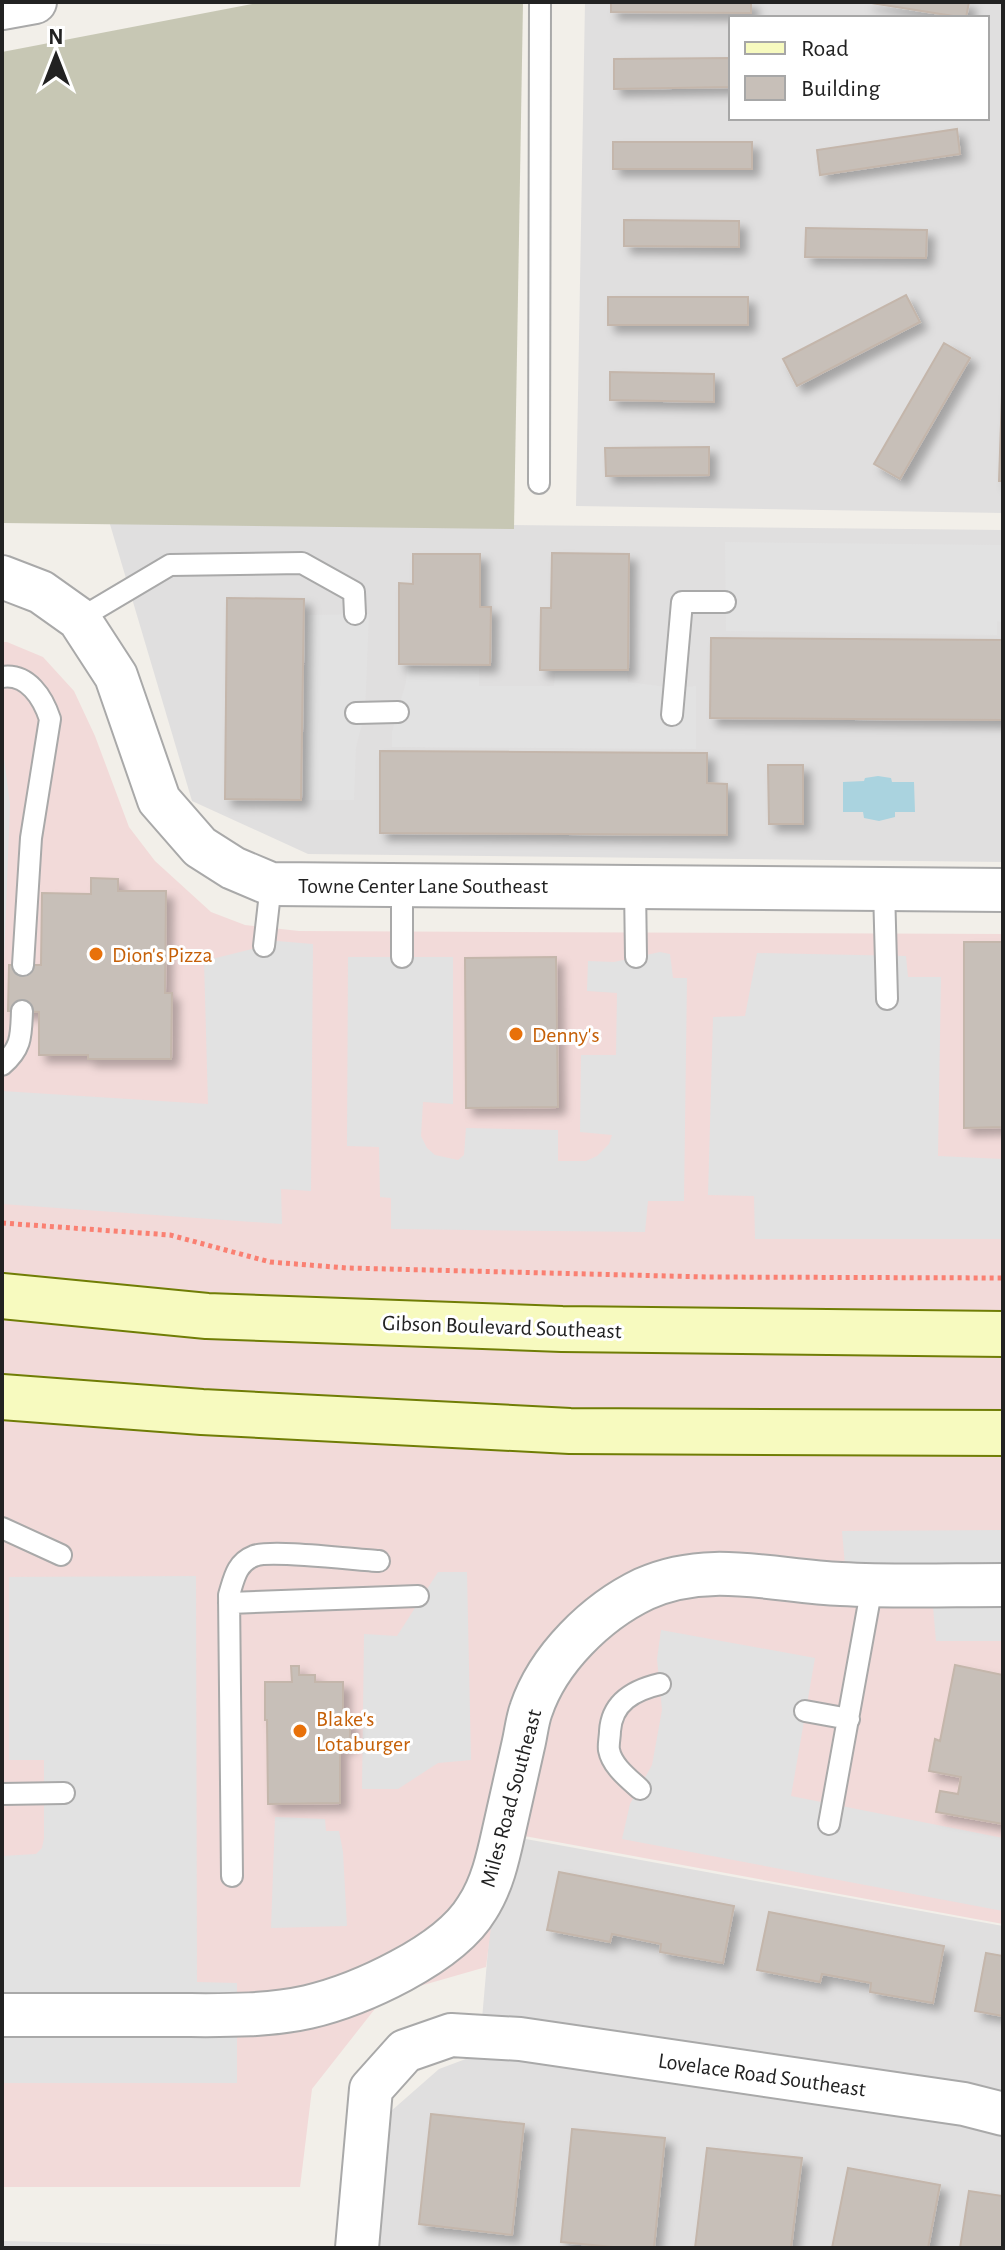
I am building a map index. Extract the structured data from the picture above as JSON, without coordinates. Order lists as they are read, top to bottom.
{
  "streets": {
    "main road": ["Gibson Boulevard Southeast"],
    "street": ["Towne Center Lane Southeast", "Miles Road Southeast", "Lovelace Road Southeast"]
  },
  "places": ["Dion's Pizza", "Denny's", "Blake's Lotaburger"],
  "legend": ["Road", "Building"],
  "north": "top"
}
